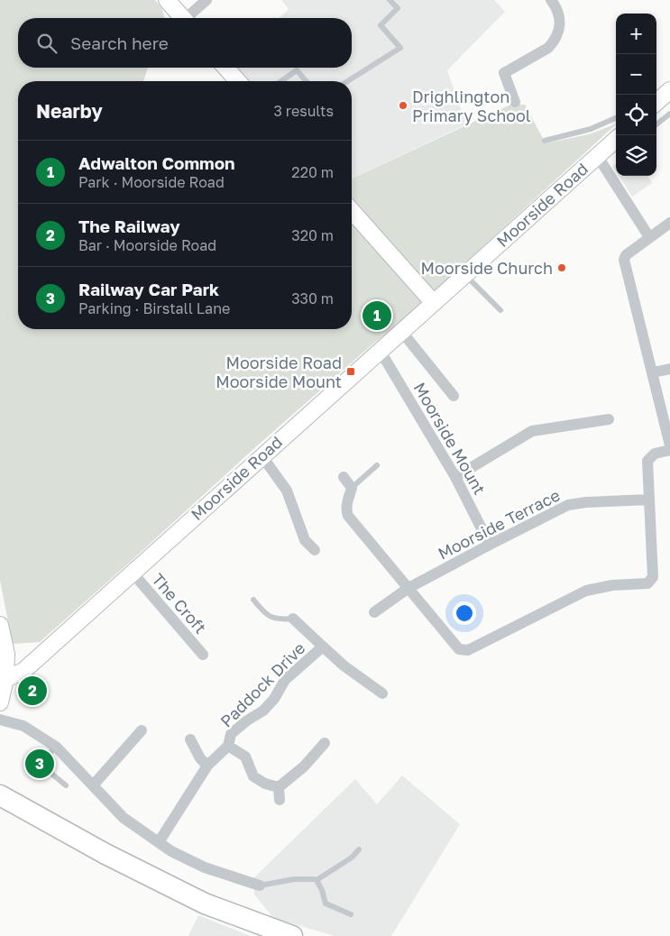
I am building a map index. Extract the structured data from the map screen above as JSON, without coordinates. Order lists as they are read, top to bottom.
{
  "streets": {
    "street": [
      "Moorside Road",
      "Moorside Mount",
      "Moorside Terrace",
      "The Croft",
      "Paddock Drive"
    ]
  },
  "crossings": [
    ["Moorside Road", "Moorside Mount"],
    ["Moorside Road", "The Croft"],
    ["Moorside Mount", "Moorside Terrace"]
  ],
  "places": {
    "other": ["Drighlington Primary School", "Moorside Church"],
    "transit": ["Moorside Road Moorside Mount"]
  },
  "page": {
    "map_buttons": ["+", "−"],
    "search": "Search here",
    "heading": ["Nearby", "3 results"],
    "list": [
      {
        "mark": "1",
        "name": "Adwalton Common",
        "note": "Park · Moorside Road",
        "value": "220 m"
      },
      {
        "mark": "2",
        "name": "The Railway",
        "note": "Bar · Moorside Road",
        "value": "320 m"
      },
      {
        "mark": "3",
        "name": "Railway Car Park",
        "note": "Parking · Birstall Lane",
        "value": "330 m"
      }
    ],
    "pins": ["1", "2", "3"]
  }
}
